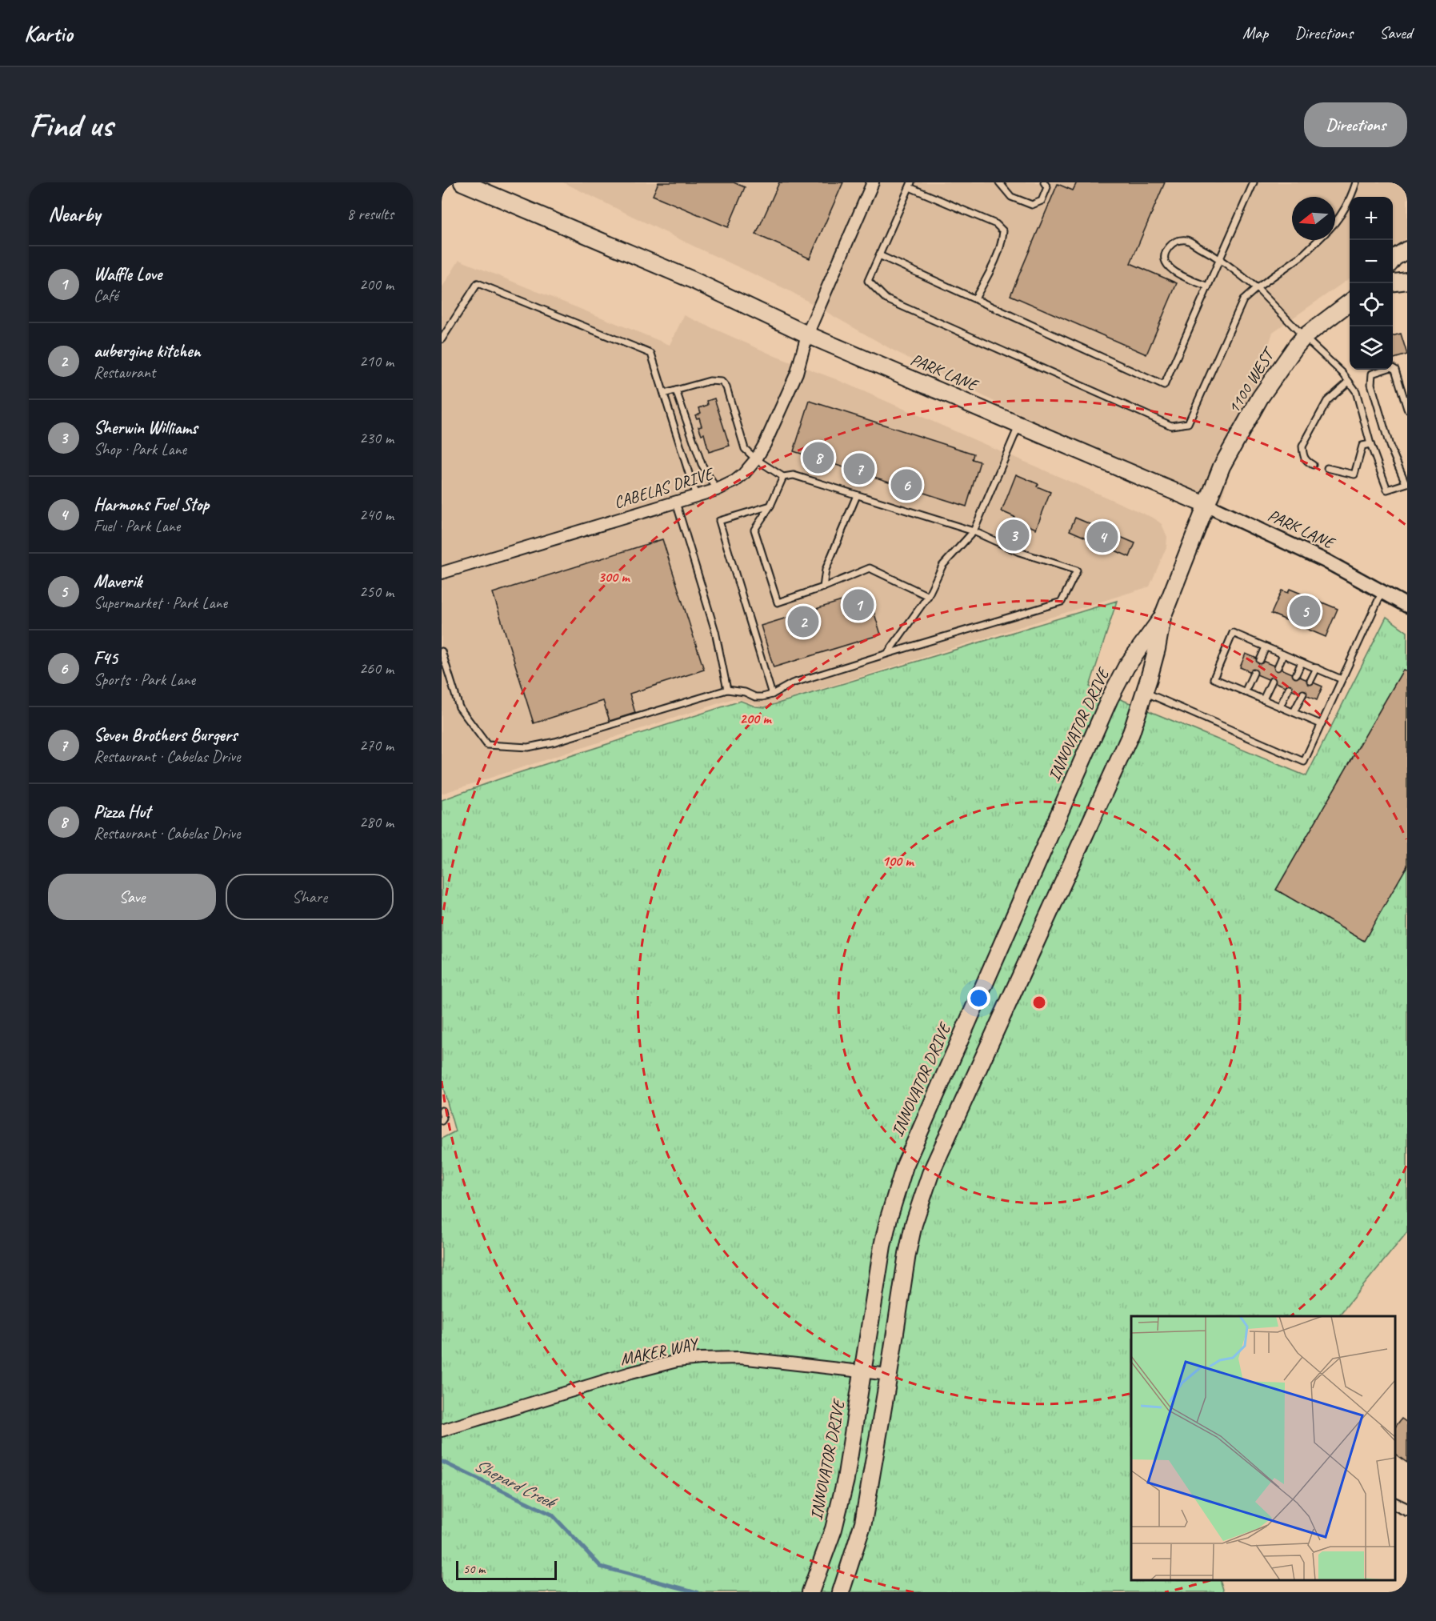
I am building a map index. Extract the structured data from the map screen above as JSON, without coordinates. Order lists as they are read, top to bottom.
{
  "streets": {
    "main road": ["PARK LANE", "1100 WEST", "INNOVATOR DRIVE"],
    "street": ["CABELAS DRIVE", "MAKER WAY"]
  },
  "crossings": [
    ["PARK LANE", "1100 WEST"],
    ["PARK LANE", "CABELAS DRIVE"],
    ["PARK LANE", "INNOVATOR DRIVE"],
    ["1100 WEST", "INNOVATOR DRIVE"],
    ["INNOVATOR DRIVE", "MAKER WAY"]
  ],
  "water": ["Shepard Creek"],
  "scale_bar": "50 m",
  "north": "left",
  "page": {
    "header": "Kartio",
    "nav": ["Map", "Directions", "Saved"],
    "buttons": [
      "Directions",
      ["Save", "Share"]
    ],
    "title": "Find us",
    "heading": ["Nearby", "8 results"],
    "map_buttons": ["+", "−"],
    "list": [
      {
        "mark": "1",
        "name": "Waffle Love",
        "note": "Café",
        "value": "200 m"
      },
      {
        "mark": "2",
        "name": "aubergine kitchen",
        "note": "Restaurant",
        "value": "210 m"
      },
      {
        "mark": "3",
        "name": "Sherwin Williams",
        "note": "Shop · Park Lane",
        "value": "230 m"
      },
      {
        "mark": "4",
        "name": "Harmons Fuel Stop",
        "note": "Fuel · Park Lane",
        "value": "240 m"
      },
      {
        "mark": "5",
        "name": "Maverik",
        "note": "Supermarket · Park Lane",
        "value": "250 m"
      },
      {
        "mark": "6",
        "name": "F45",
        "note": "Sports · Park Lane",
        "value": "260 m"
      },
      {
        "mark": "7",
        "name": "Seven Brothers Burgers",
        "note": "Restaurant · Cabelas Drive",
        "value": "270 m"
      },
      {
        "mark": "8",
        "name": "Pizza Hut",
        "note": "Restaurant · Cabelas Drive",
        "value": "280 m"
      }
    ],
    "pins": [
      "8",
      "7",
      "6",
      "3",
      "4",
      "1",
      "5",
      "2"
    ],
    "scale": "50 m"
  },
  "rings": ["300 m", "200 m", "100 m"]
}
